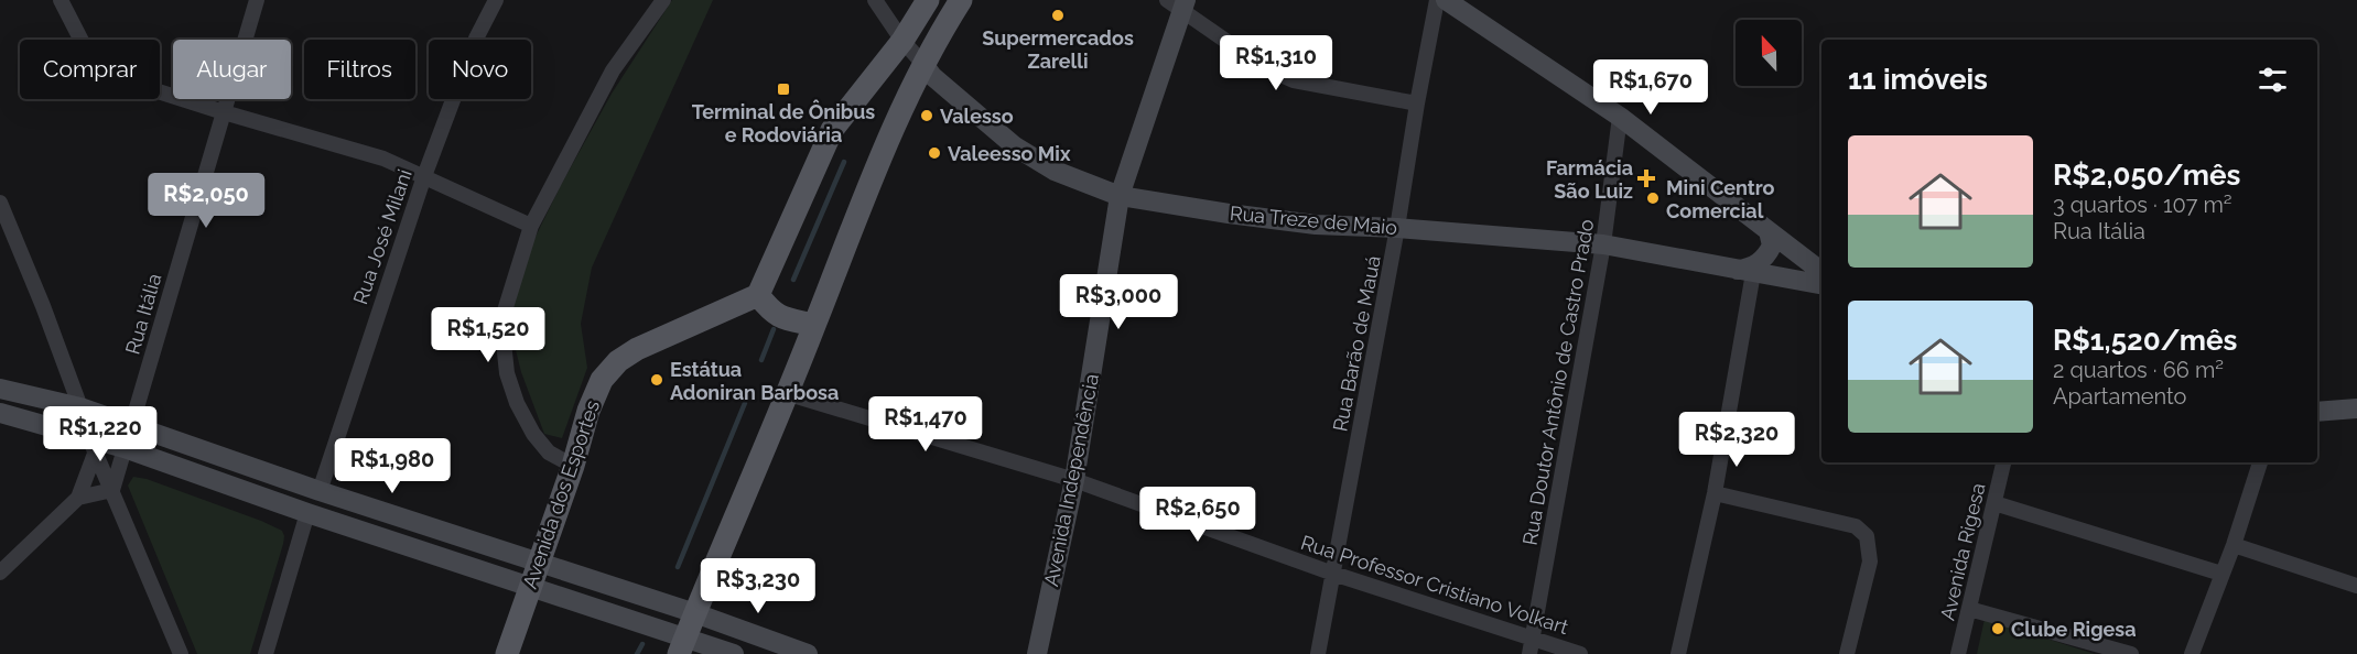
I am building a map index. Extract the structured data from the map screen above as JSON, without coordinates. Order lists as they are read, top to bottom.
{
  "streets": {
    "main road": ["Rua Treze de Maio", "Avenida Independência", "Avenida dos Esportes"],
    "street": [
      "Rua José Milani",
      "Rua Itália",
      "Rua Barão de Mauá",
      "Rua Doutor Antônio de Castro Prado",
      "Avenida Rigesa",
      "Rua Professor Cristiano Volkart"
    ]
  },
  "crossings": [
    ["Rua Treze de Maio", "Rua Barão de Mauá"],
    ["Rua Treze de Maio", "Rua Doutor Antônio de Castro Prado"],
    ["Rua Treze de Maio", "Avenida Independência"],
    ["Rua Barão de Mauá", "Rua Professor Cristiano Volkart"],
    ["Rua Doutor Antônio de Castro Prado", "Rua Professor Cristiano Volkart"],
    ["Avenida Independência", "Rua Professor Cristiano Volkart"]
  ],
  "places": {
    "other": [
      "Supermercados Zarelli",
      "Valesso",
      "Valeesso Mix",
      "Mini Centro Comercial",
      "Estátua Adoniran Barbosa",
      "Clube Rigesa"
    ],
    "transit": ["Terminal de Ônibus e Rodoviária"],
    "health": ["Farmácia São Luiz"]
  },
  "north": "top",
  "page": {
    "price": [
      "R$1,310",
      "R$1,670",
      "R$2,050",
      "R$3,000",
      "R$1,520",
      "R$1,470",
      "R$1,220",
      "R$2,320",
      "R$1,980",
      "R$2,650",
      "R$3,230"
    ],
    "chip": [
      "Comprar",
      "Alugar",
      "Filtros",
      "Novo"
    ],
    "heading": "11 imóveis",
    "list": [
      {
        "name": "R$2,050/mês",
        "note": "3 quartos · 107 m² · Rua Itália"
      },
      {
        "name": "R$1,520/mês",
        "note": "2 quartos · 66 m² · Apartamento"
      }
    ]
  }
}
